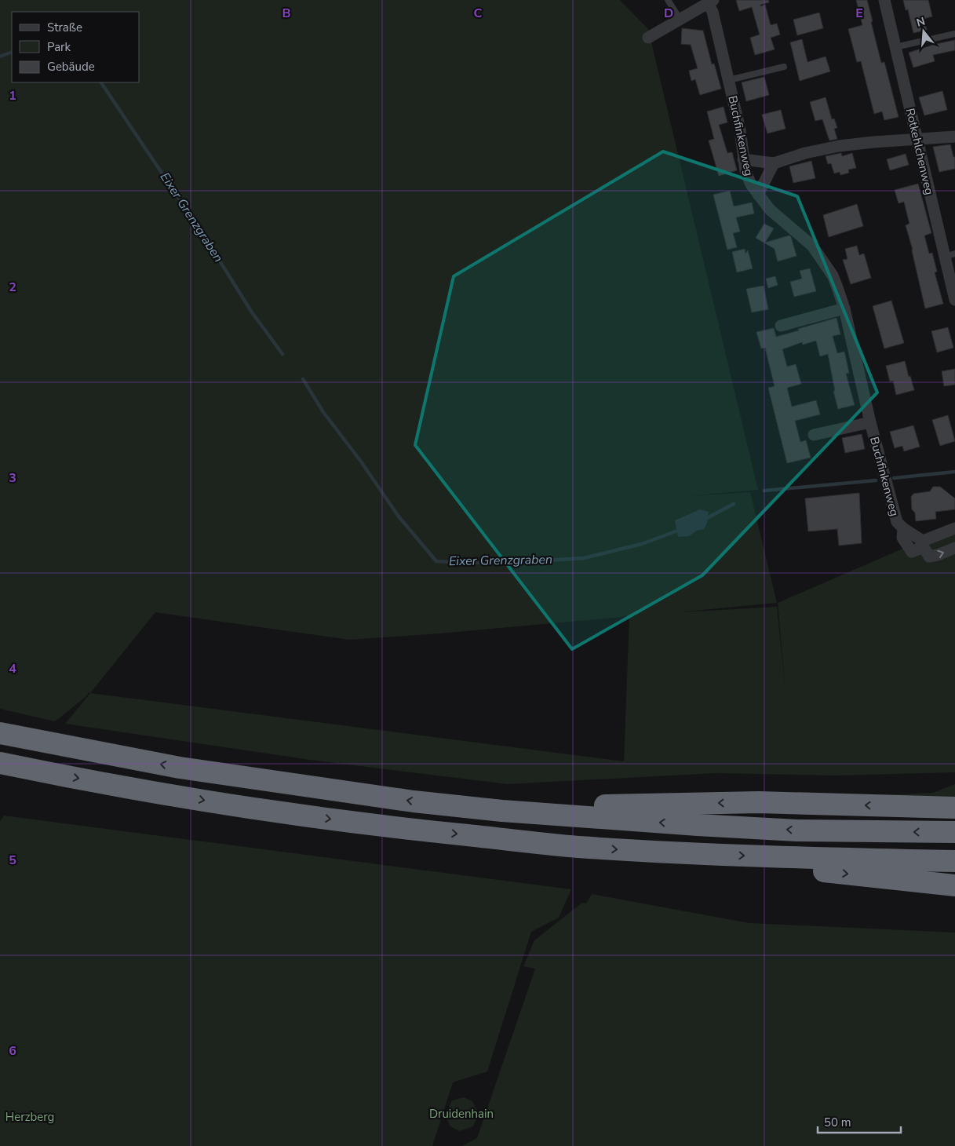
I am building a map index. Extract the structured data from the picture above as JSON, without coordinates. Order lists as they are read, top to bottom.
{
  "streets": {
    "street": ["Buchfinkenweg", "Rotkehlchenweg"]
  },
  "water": ["Eixer Grenzgraben"],
  "parks": ["Druidenhain", "Herzberg"],
  "legend": ["Straße", "Park", "Gebäude"],
  "scale_bar": "50 m",
  "north": "top",
  "grid": {
    "columns": [
      "B",
      "C",
      "D",
      "E"
    ],
    "rows": [
      "1",
      "2",
      "3",
      "4",
      "5",
      "6"
    ]
  }
}
